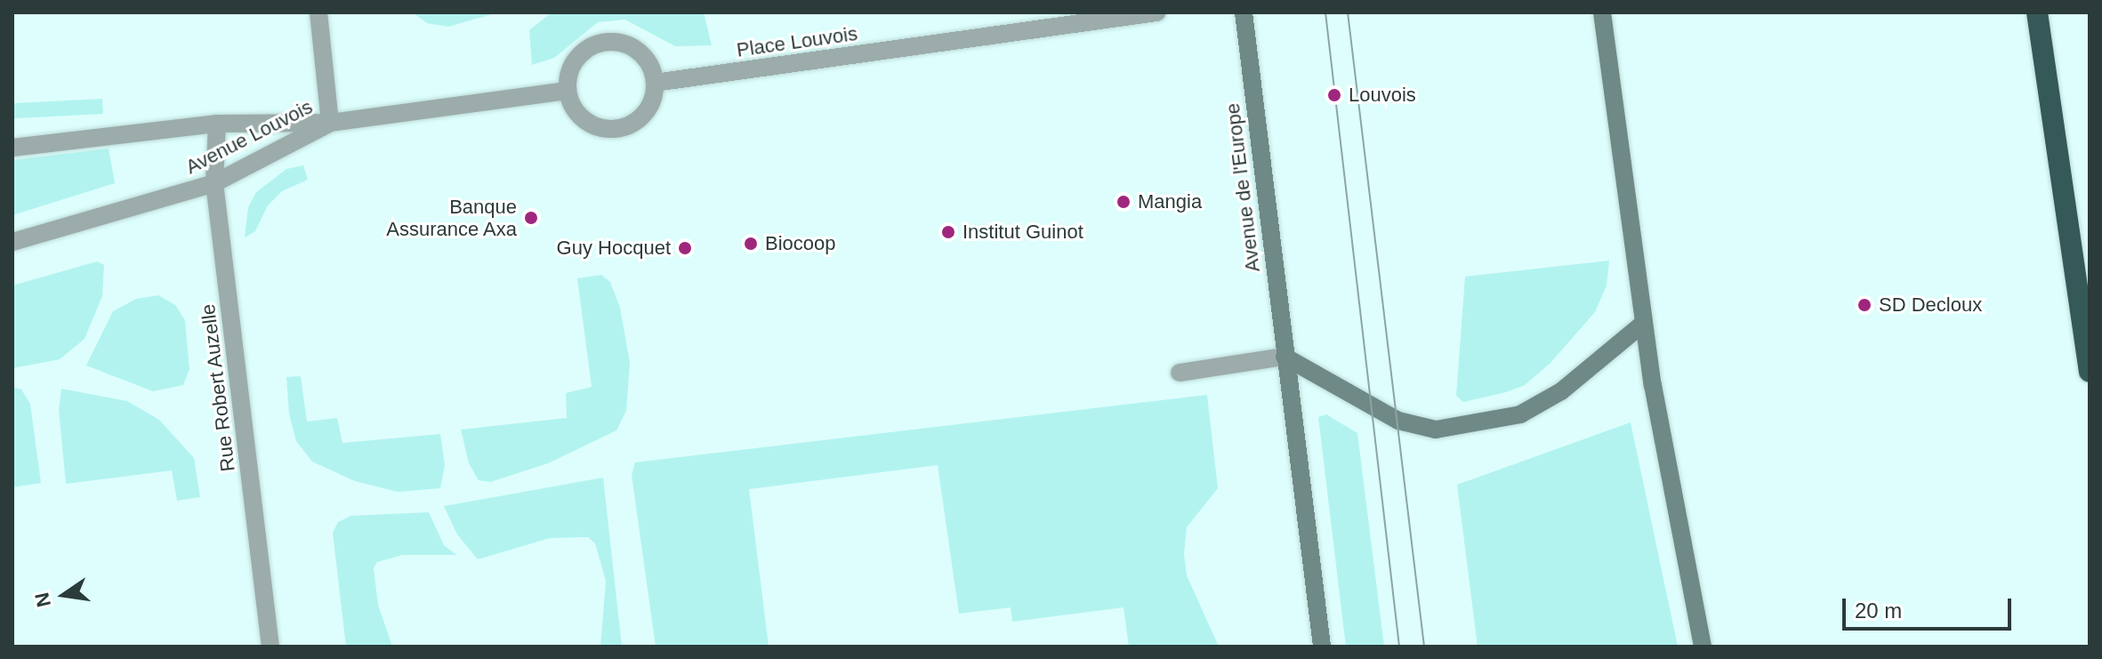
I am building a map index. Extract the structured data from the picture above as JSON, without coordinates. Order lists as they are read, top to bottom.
{
  "streets": {
    "main road": ["Avenue de l'Europe"],
    "street": ["Place Louvois", "Avenue Louvois", "Rue Robert Auzelle"]
  },
  "crossings": [
    ["Avenue Louvois", "Rue Robert Auzelle"]
  ],
  "places": [
    "Louvois",
    "Mangia",
    "Banque Assurance Axa",
    "Institut Guinot",
    "Biocoop",
    "Guy Hocquet",
    "SD Decloux"
  ],
  "scale_bar": "20 m",
  "north": "left"
}
